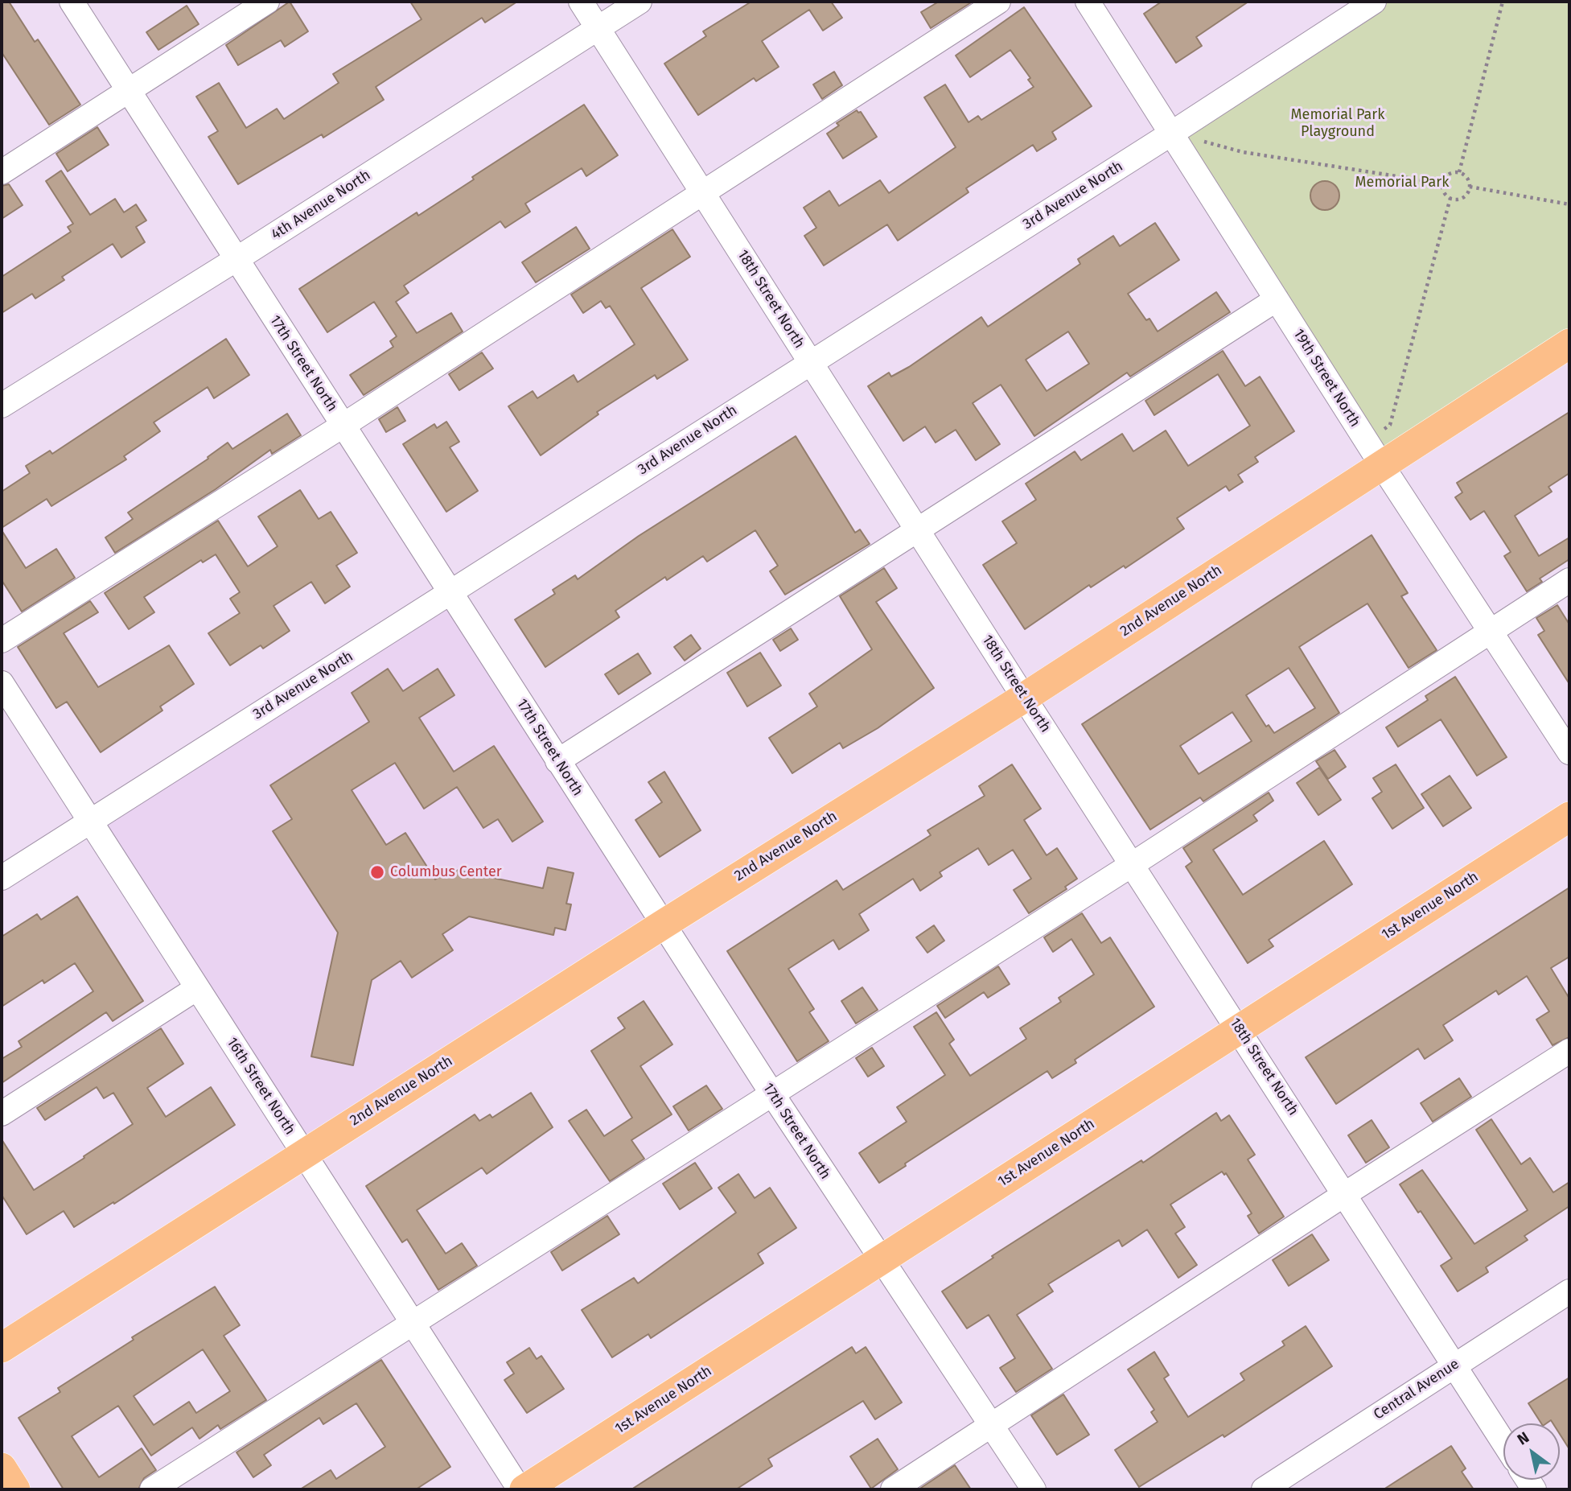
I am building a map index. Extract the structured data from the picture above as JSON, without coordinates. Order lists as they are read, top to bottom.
{
  "streets": {
    "main road": ["2nd Avenue North", "1st Avenue North"],
    "street": [
      "3rd Avenue North",
      "4th Avenue North",
      "18th Street North",
      "17th Street North",
      "19th Street North",
      "16th Street North",
      "Central Avenue"
    ]
  },
  "crossings": [
    ["3rd Avenue North", "18th Street North"],
    ["3rd Avenue North", "17th Street North"],
    ["3rd Avenue North", "19th Street North"],
    ["3rd Avenue North", "16th Street North"],
    ["4th Avenue North", "18th Street North"],
    ["4th Avenue North", "17th Street North"],
    ["18th Street North", "2nd Avenue North"],
    ["18th Street North", "1st Avenue North"],
    ["18th Street North", "Central Avenue"],
    ["17th Street North", "2nd Avenue North"],
    ["17th Street North", "1st Avenue North"],
    ["19th Street North", "2nd Avenue North"],
    ["2nd Avenue North", "16th Street North"]
  ],
  "parks": ["Memorial Park Playground", "Memorial Park"],
  "places": ["Columbus Center"],
  "north": "top left"
}
